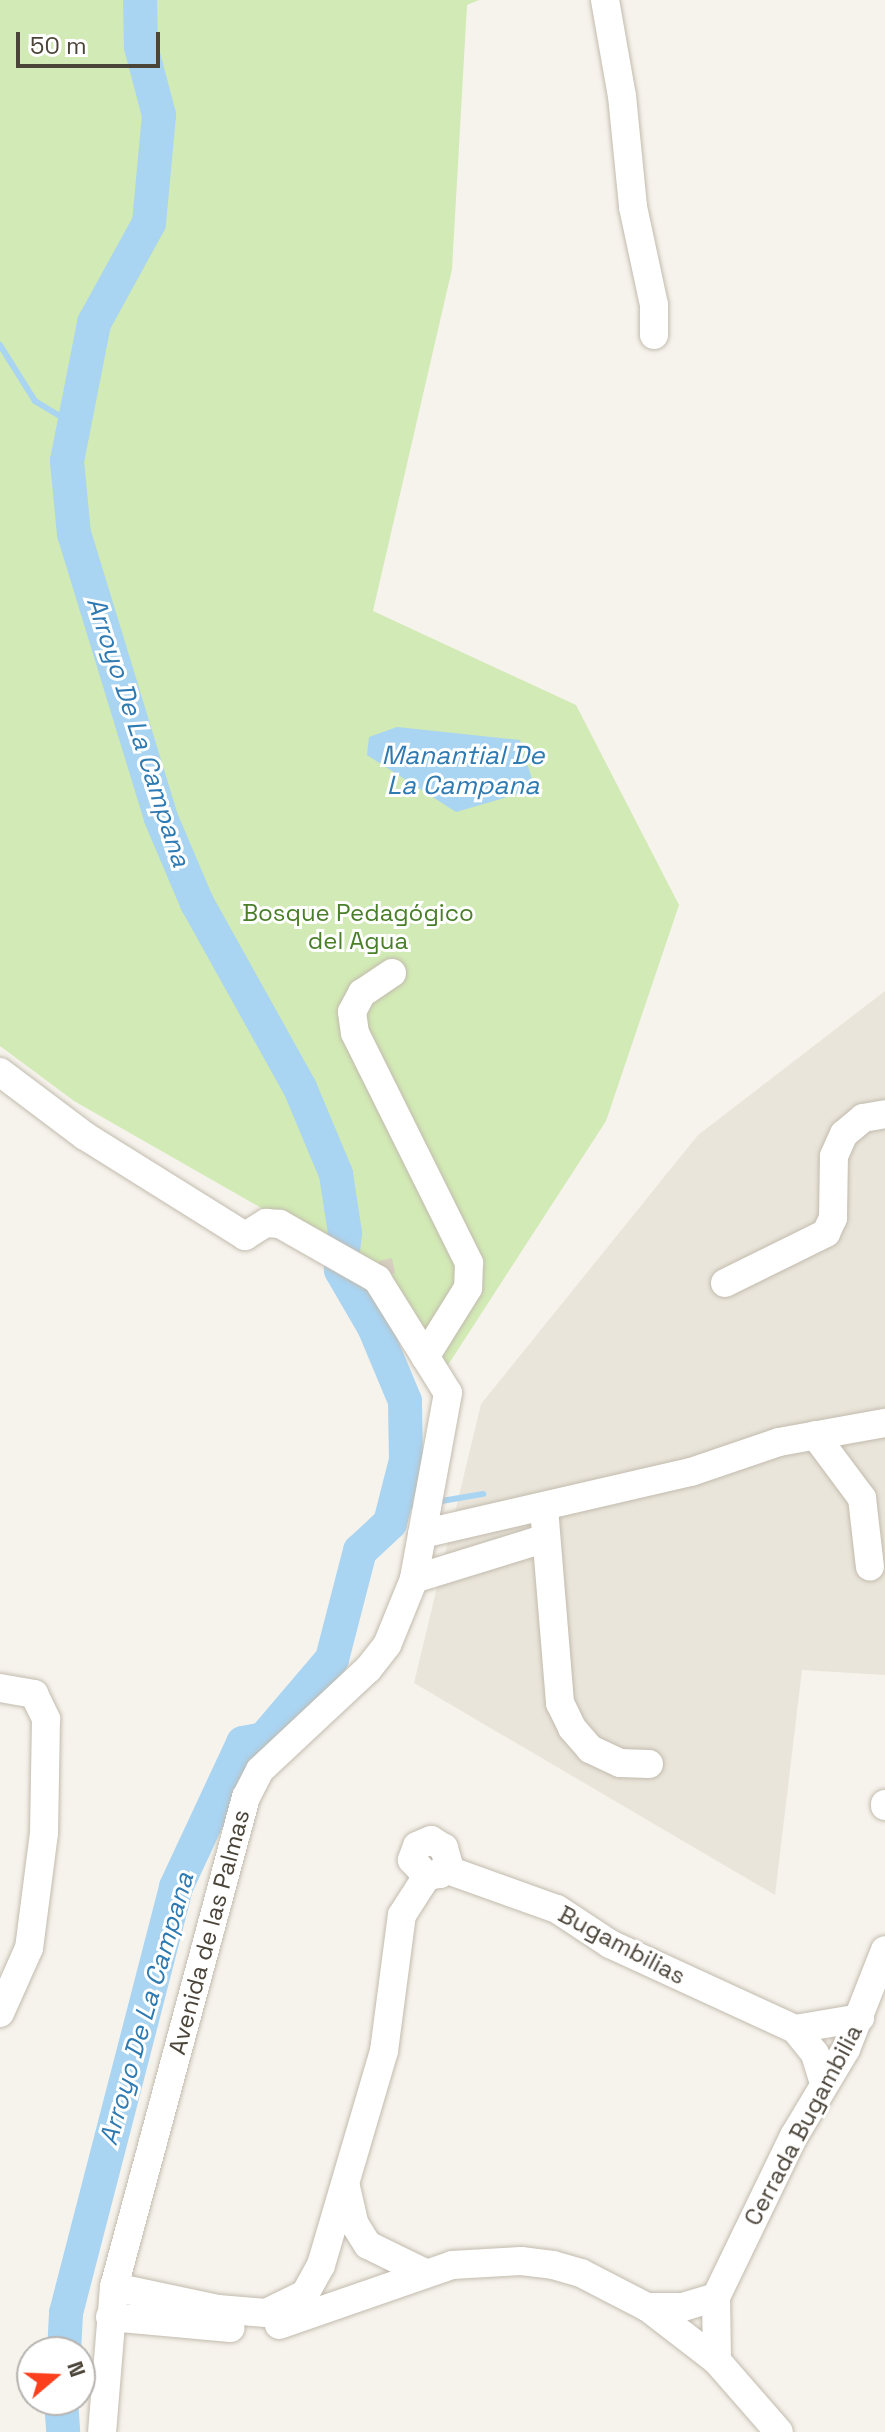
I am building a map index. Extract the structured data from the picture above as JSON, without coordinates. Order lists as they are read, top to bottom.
{
  "streets": {
    "street": ["Avenida de las Palmas", "Bugambilias", "Cerrada Bugambilia"]
  },
  "water": ["Arroyo De La Campana", "Manantial De La Campana"],
  "parks": ["Bosque Pedagógico del Agua"],
  "scale_bar": "50 m",
  "north": "right"
}
